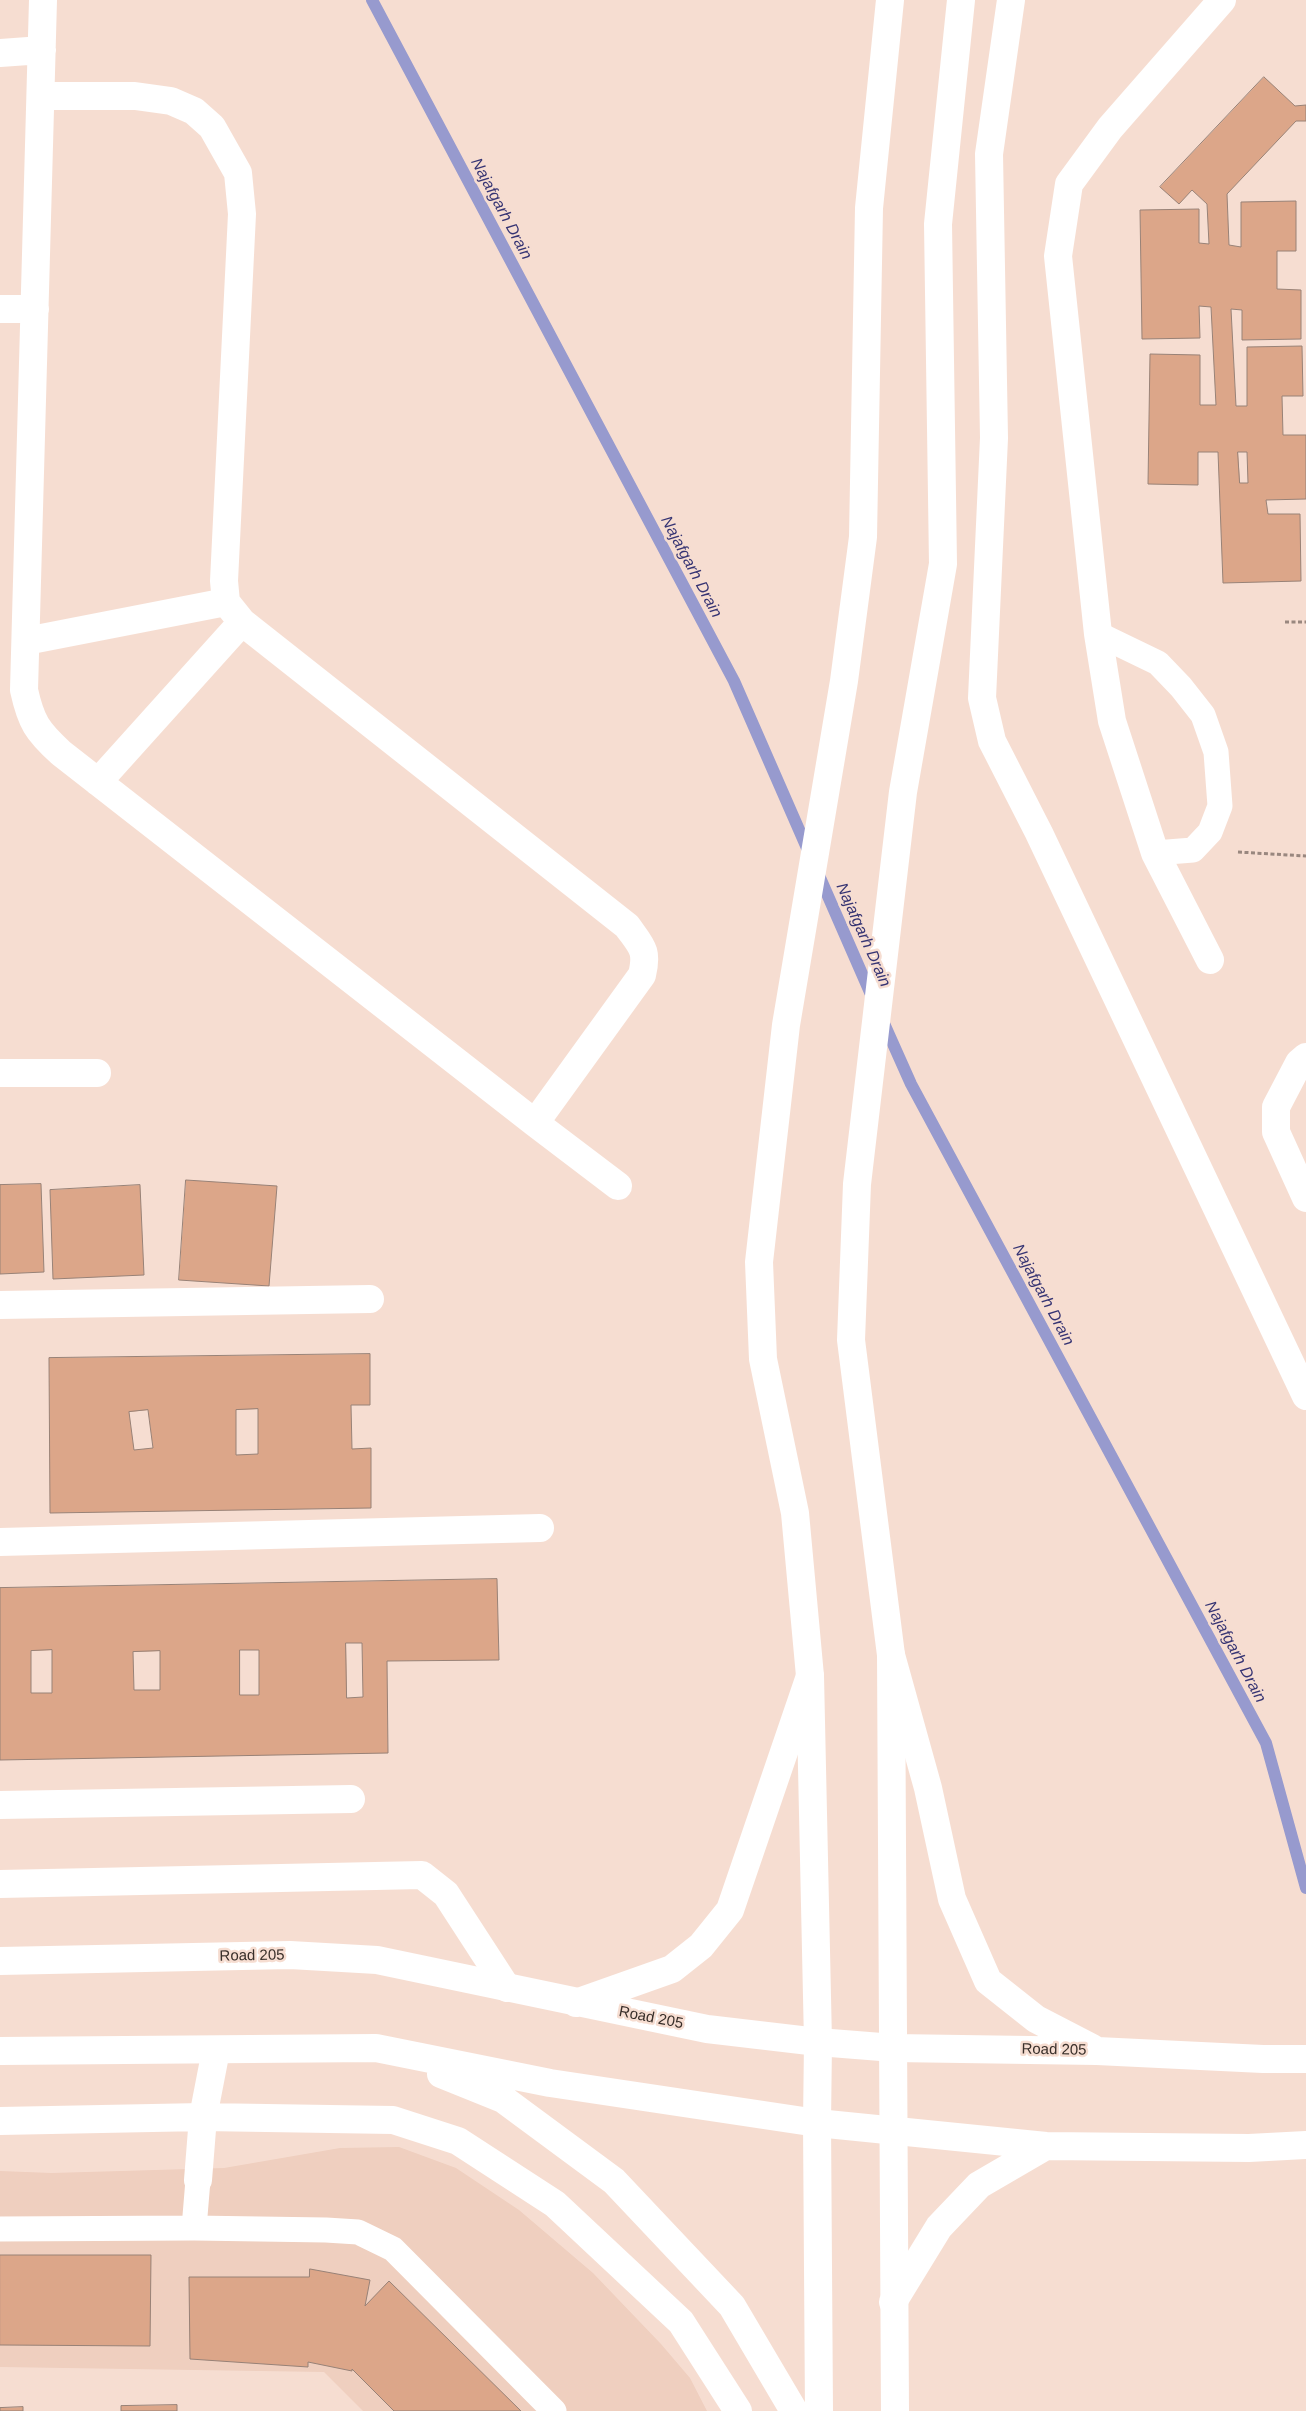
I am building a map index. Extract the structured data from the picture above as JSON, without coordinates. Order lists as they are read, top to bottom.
{
  "streets": {
    "street": ["Road 205"]
  },
  "water": ["Najafgarh Drain"]
}
